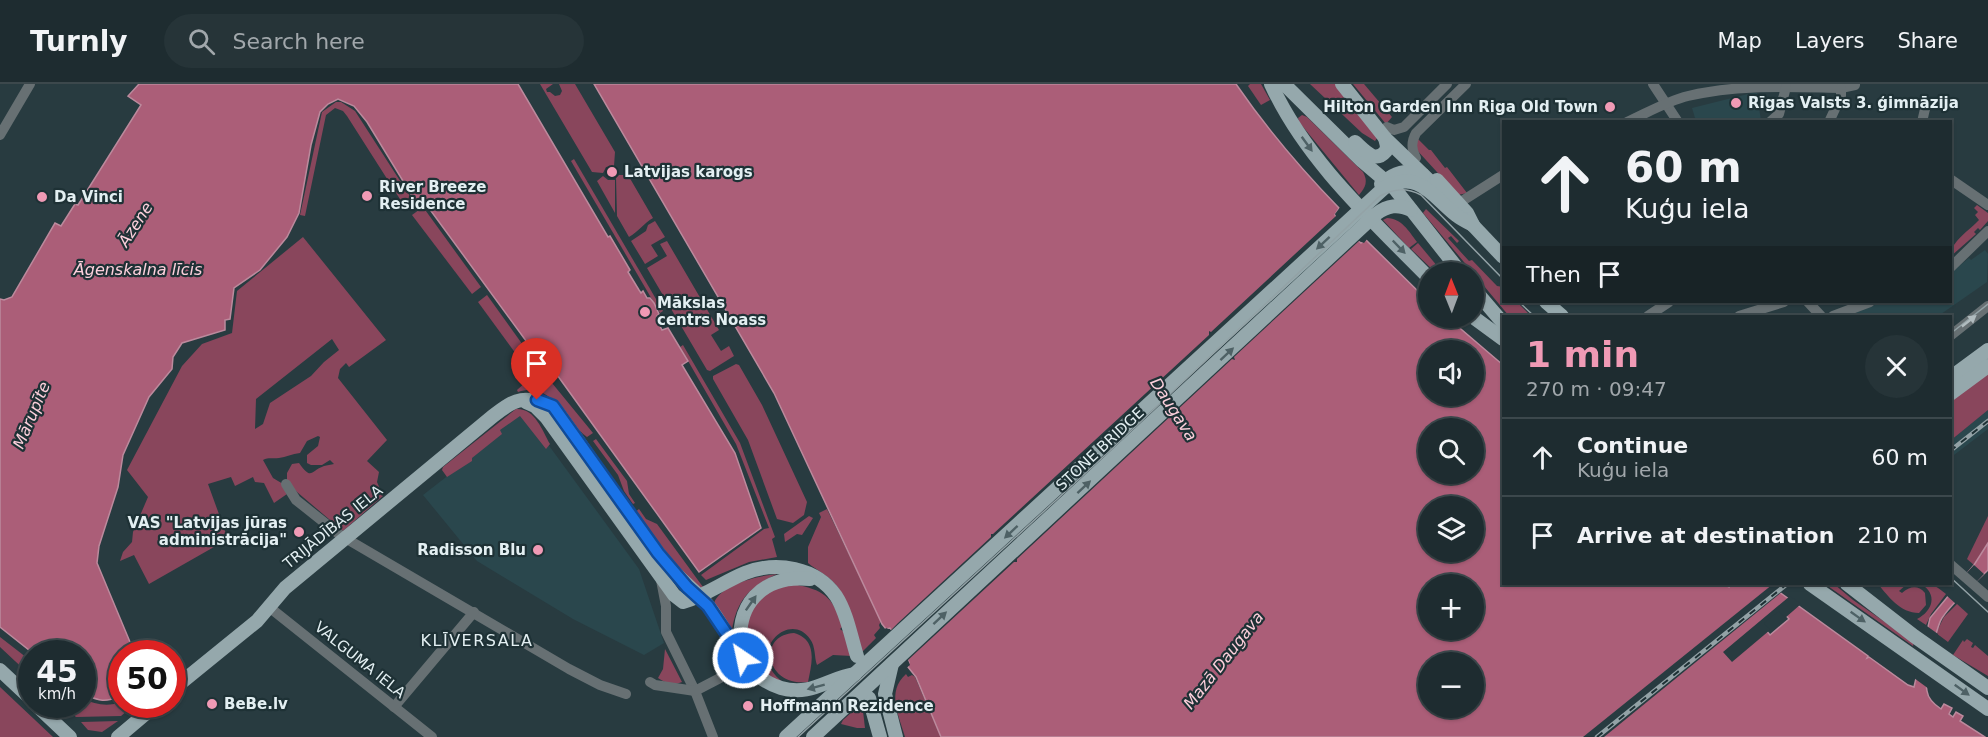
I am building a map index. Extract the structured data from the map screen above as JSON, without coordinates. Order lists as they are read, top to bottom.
{
  "streets": {
    "main road": ["STONE BRIDGE", "TRIJĀDĪBAS IELA"],
    "street": ["VALGUMA IELA"]
  },
  "crossings": [
    ["TRIJĀDĪBAS IELA", "VALGUMA IELA"]
  ],
  "districts": ["KLĪVERSALA"],
  "water": [
    "Āzene",
    "Āgenskalna līcis",
    "Daugava",
    "Mārupīte",
    "Mazā Daugava"
  ],
  "places": [
    "Rīgas Valsts 3. ģimnāzija",
    "Hilton Garden Inn Riga Old Town",
    "Latvijas karogs",
    "River Breeze Residence",
    "Da Vinci",
    "Mākslas centrs Noass",
    "VAS \"Latvijas jūras administrācija\"",
    "Radisson Blu",
    "BeBe.lv",
    "Hoffmann Rezidence"
  ],
  "north": "top",
  "page": {
    "header": "Turnly",
    "search": "Search here",
    "nav": ["Map", "Layers", "Share"],
    "turn": ["60 m", "Kuģu iela"],
    "then": "Then",
    "map_buttons": ["+", "−"],
    "heading": ["1 min", "270 m · 09:47"],
    "list": [
      {
        "name": "Continue",
        "note": "Kuģu iela",
        "value": "60 m"
      },
      {
        "name": "Arrive at destination",
        "value": "210 m"
      }
    ],
    "speed": "45 km/h",
    "limit": "50"
  }
}
